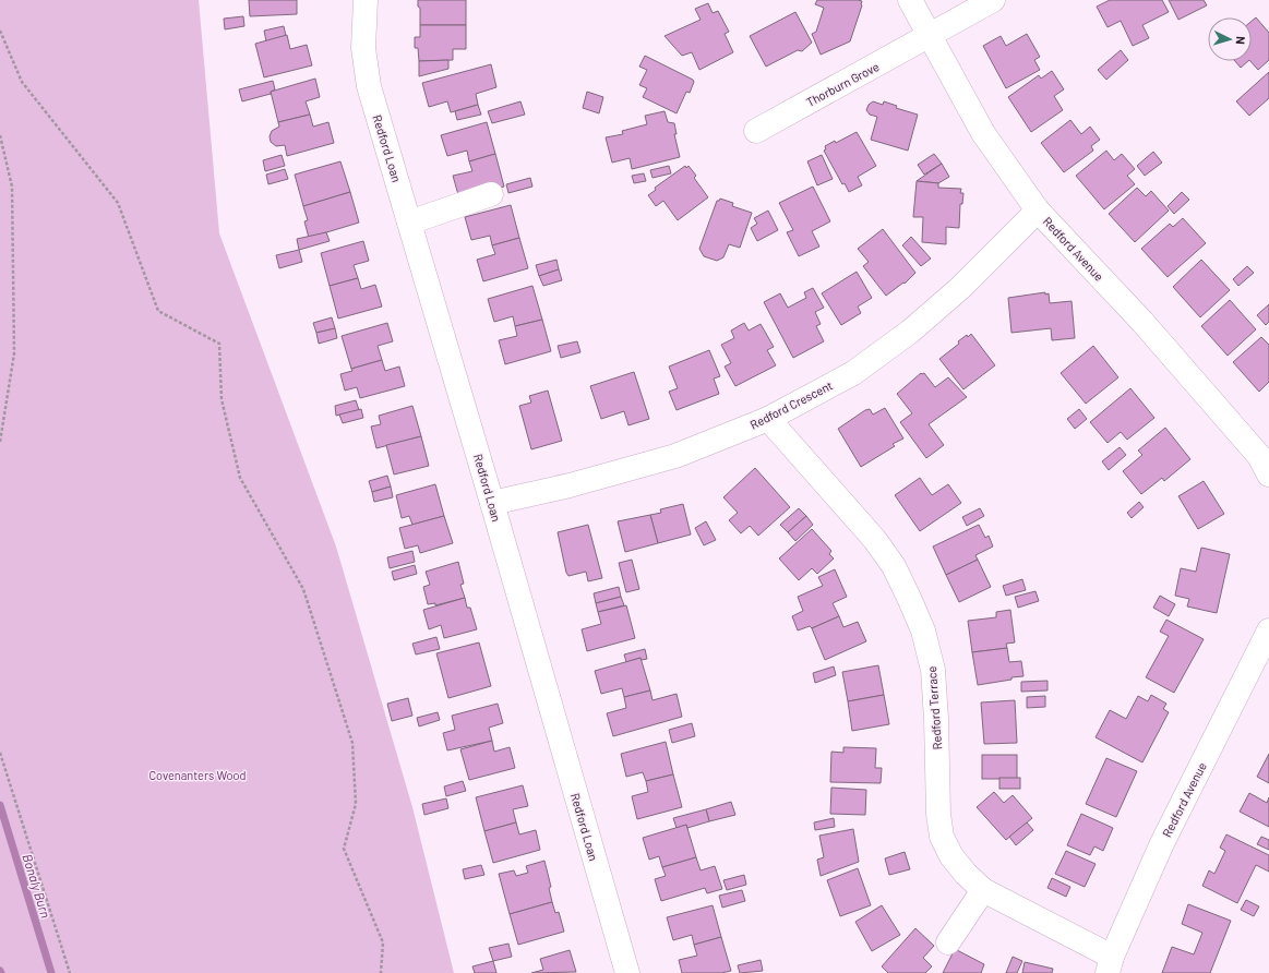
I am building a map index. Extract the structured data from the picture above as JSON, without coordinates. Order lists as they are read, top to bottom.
{
  "streets": {
    "street": [
      "Thorburn Grove",
      "Redford Loan",
      "Redford Avenue",
      "Redford Crescent",
      "Redford Terrace"
    ]
  },
  "crossings": [
    ["Thorburn Grove", "Redford Avenue"],
    ["Redford Loan", "Redford Crescent"],
    ["Redford Avenue", "Redford Crescent"],
    ["Redford Avenue", "Redford Terrace"],
    ["Redford Crescent", "Redford Terrace"]
  ],
  "water": ["Bonaly Burn"],
  "parks": ["Covenanters Wood"],
  "north": "right"
}
